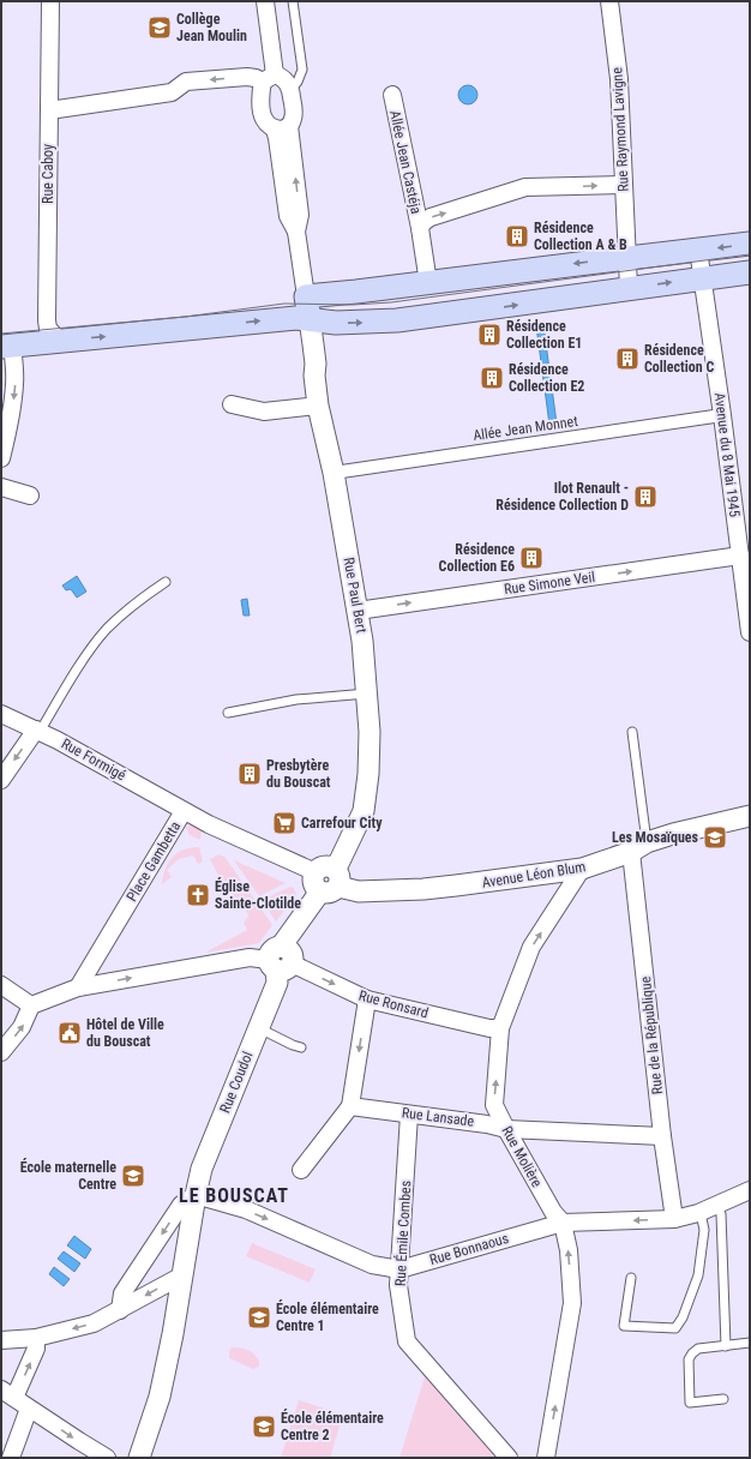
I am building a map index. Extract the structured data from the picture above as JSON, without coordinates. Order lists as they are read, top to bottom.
{
  "streets": {
    "street": [
      "Rue Raymond Lavigne",
      "Allée Jean Castéja",
      "Rue Caboy",
      "Allée Jean Monnet",
      "Avenue du 8 Mai 1945",
      "Rue Simone Veil",
      "Rue Paul Bert",
      "Rue Formigé",
      "Place Gambetta",
      "Avenue Léon Blum",
      "Rue Ronsard",
      "Rue de la République",
      "Rue Coudol",
      "Rue Lansade",
      "Rue Molière",
      "Rue Émile Combes",
      "Rue Bonnaous"
    ]
  },
  "crossings": [
    ["Rue Raymond Lavigne", "Allée Jean Castéja"],
    ["Allée Jean Monnet", "Avenue du 8 Mai 1945"],
    ["Allée Jean Monnet", "Rue Paul Bert"],
    ["Avenue du 8 Mai 1945", "Rue Simone Veil"],
    ["Rue Simone Veil", "Rue Paul Bert"],
    ["Rue Paul Bert", "Place Gambetta"],
    ["Rue Paul Bert", "Avenue Léon Blum"],
    ["Rue Formigé", "Place Gambetta"],
    ["Place Gambetta", "Avenue Léon Blum"],
    ["Avenue Léon Blum", "Rue de la République"],
    ["Avenue Léon Blum", "Rue Molière"],
    ["Rue Ronsard", "Rue Coudol"],
    ["Rue Ronsard", "Rue Molière"],
    ["Rue de la République", "Rue Lansade"],
    ["Rue de la République", "Rue Bonnaous"],
    ["Rue Coudol", "Rue Bonnaous"],
    ["Rue Lansade", "Rue Molière"],
    ["Rue Lansade", "Rue Émile Combes"],
    ["Rue Molière", "Rue Bonnaous"],
    ["Rue Émile Combes", "Rue Bonnaous"]
  ],
  "one_way": [
    "Allée Jean Castéja",
    "Rue Simone Veil",
    "Rue Ronsard",
    "Rue Molière"
  ],
  "districts": ["LE BOUSCAT"],
  "places": {
    "school or university": [
      "Collège Jean Moulin",
      "Les Mosaïques",
      "École maternelle Centre",
      "École élémentaire Centre 1",
      "École élémentaire Centre 2"
    ],
    "building": [
      "Résidence Collection A & B",
      "Résidence Collection E1",
      "Résidence Collection C",
      "Résidence Collection E2",
      "Ilot Renault - Résidence Collection D",
      "Résidence Collection E6",
      "Presbytère du Bouscat"
    ],
    "supermarket": ["Carrefour City"],
    "church": ["Église Sainte-Clotilde"],
    "public building": ["Hôtel de Ville du Bouscat"]
  }
}
